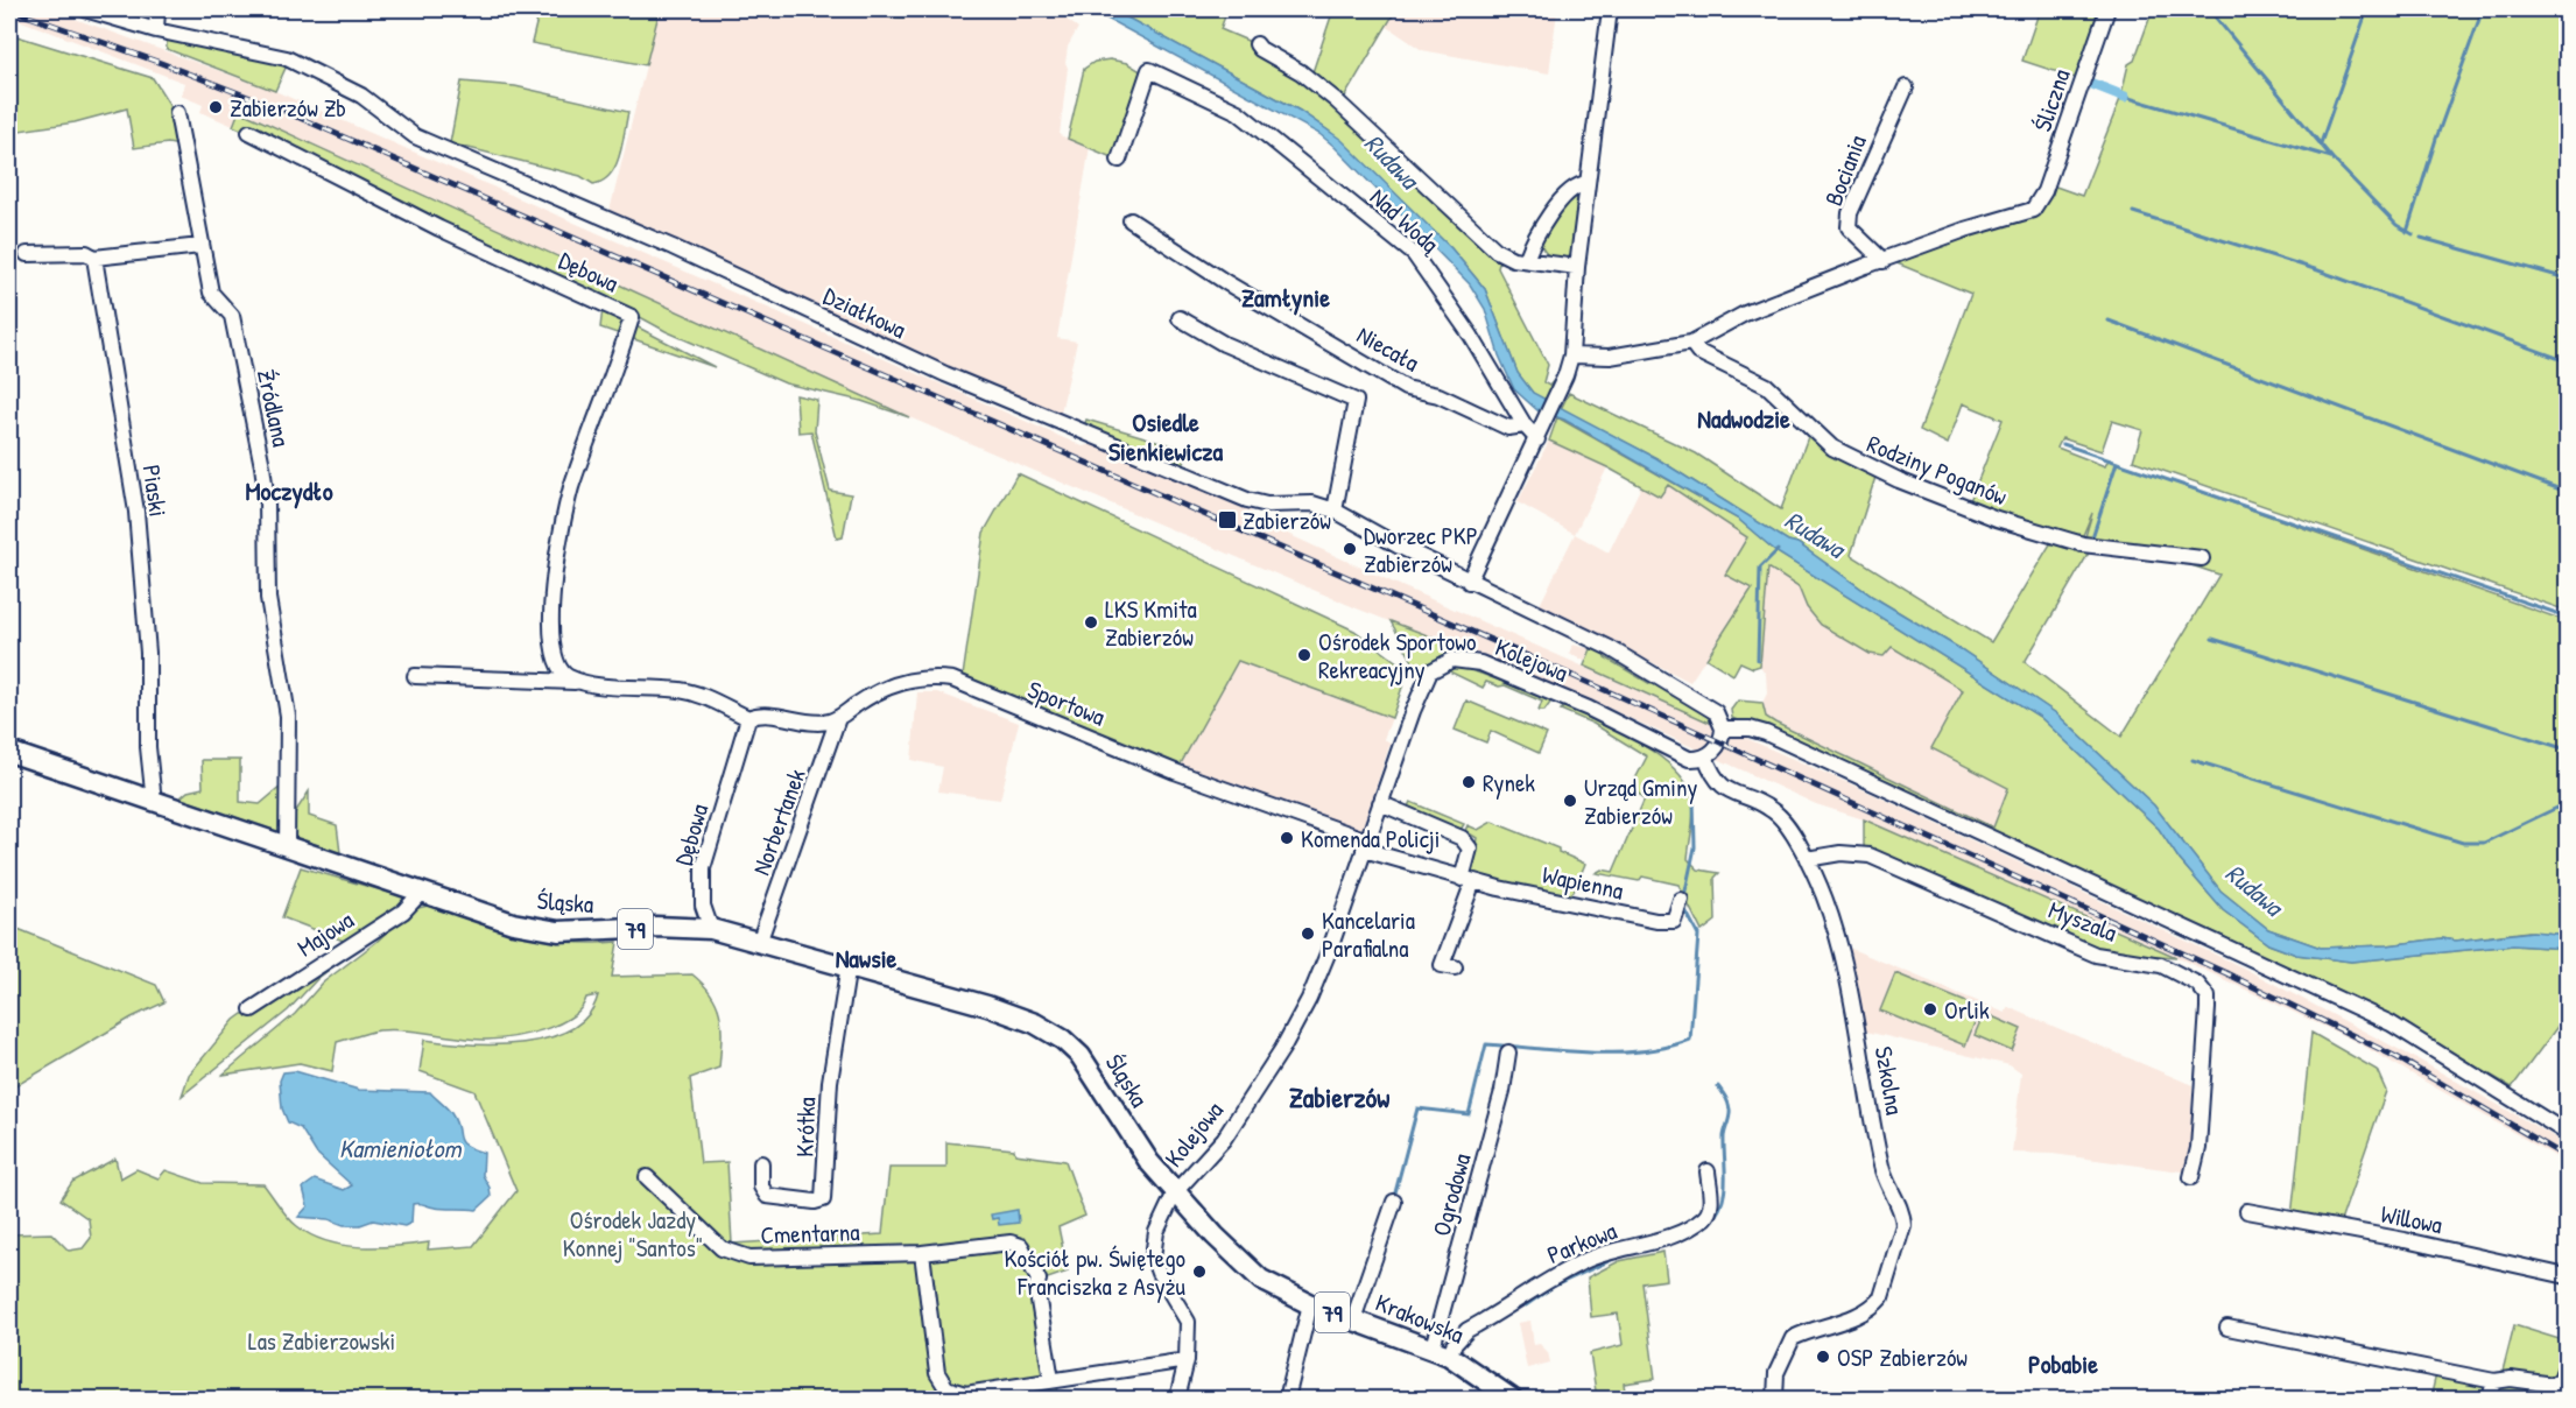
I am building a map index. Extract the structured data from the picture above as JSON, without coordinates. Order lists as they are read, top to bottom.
{
  "streets": {
    "main road": ["Śląska", "79", "Krakowska"],
    "street": [
      "Śliczna",
      "Bociania",
      "Nad Wodą",
      "Dębowa",
      "Działkowa",
      "Niecała",
      "Źródlana",
      "Rodziny Poganów",
      "Piaski",
      "Kolejowa",
      "Sportowa",
      "Norbertanek",
      "Wapienna",
      "Myszala",
      "Majowa",
      "Szkolna",
      "Krótka",
      "Ogrodowa",
      "Willowa",
      "Cmentarna",
      "Parkowa"
    ]
  },
  "crossings": [
    ["Śliczna", "Bociania"],
    ["Nad Wodą", "Niecała"],
    ["Dębowa", "Śląska"],
    ["Działkowa", "Kolejowa"],
    ["Źródlana", "Śląska"],
    ["Piaski", "Śląska"],
    ["Kolejowa", "Sportowa"],
    ["Kolejowa", "Wapienna"],
    ["Kolejowa", "Śląska"],
    ["Kolejowa", "Szkolna"],
    ["Kolejowa", "Krakowska"],
    ["Sportowa", "Norbertanek"],
    ["Sportowa", "Wapienna"],
    ["Norbertanek", "Śląska"],
    ["Śląska", "Majowa"],
    ["Śląska", "Krótka"],
    ["Śląska", "Krakowska"],
    ["Myszala", "Szkolna"],
    ["Ogrodowa", "Parkowa"],
    ["Ogrodowa", "Krakowska"],
    ["Parkowa", "Krakowska"]
  ],
  "districts": [
    "Zamłynie",
    "Nadwodzie",
    "Osiedle Sienkiewicza",
    "Moczydło",
    "Nawsie",
    "Zabierzów",
    "Pobabie"
  ],
  "water": ["Rudawa", "Kamieniołom"],
  "parks": ["Ośrodek Jazdy Konnej \"Santos\"", "Las Zabierzowski"],
  "places": {
    "other": [
      "Zabierzów Zb",
      "Dworzec PKP Zabierzów",
      "LKS Kmita Zabierzów",
      "Ośrodek Sportowo Rekreacyjny",
      "Rynek",
      "Urząd Gminy Zabierzów",
      "Komenda Policji",
      "Kancelaria Parafialna",
      "Orlik",
      "Kościół pw. Świętego Franciszka z Asyżu",
      "OSP Zabierzów"
    ],
    "transit": ["Zabierzów"]
  }
}
